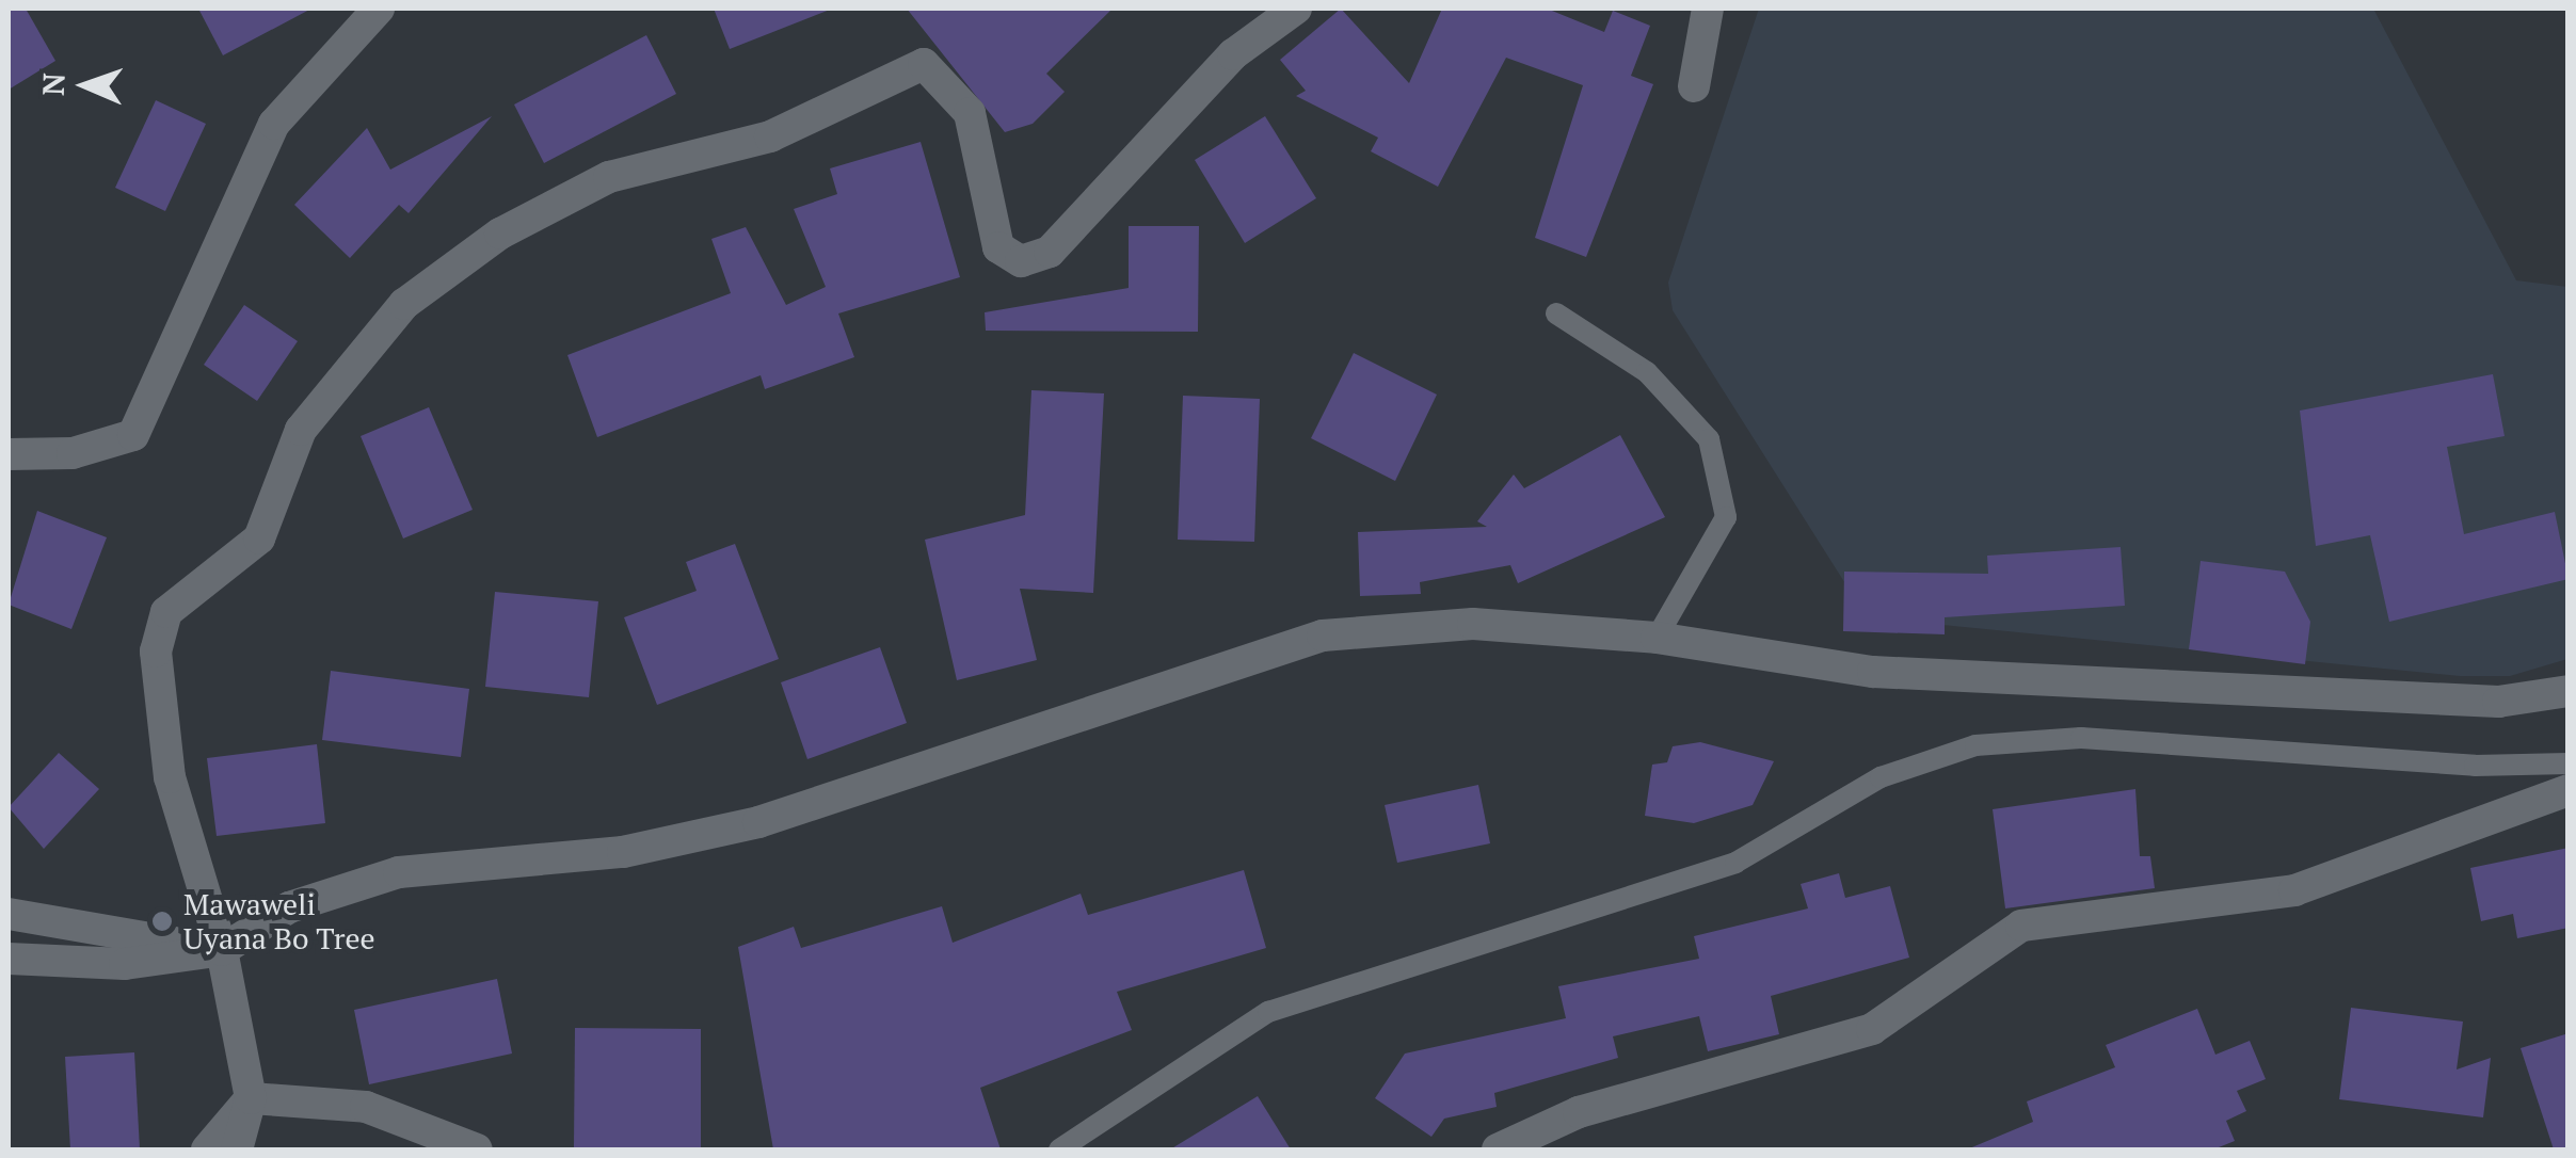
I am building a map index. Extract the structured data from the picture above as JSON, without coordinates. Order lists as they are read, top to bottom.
{
  "places": ["Mawaweli Uyana Bo Tree"],
  "north": "left"
}
